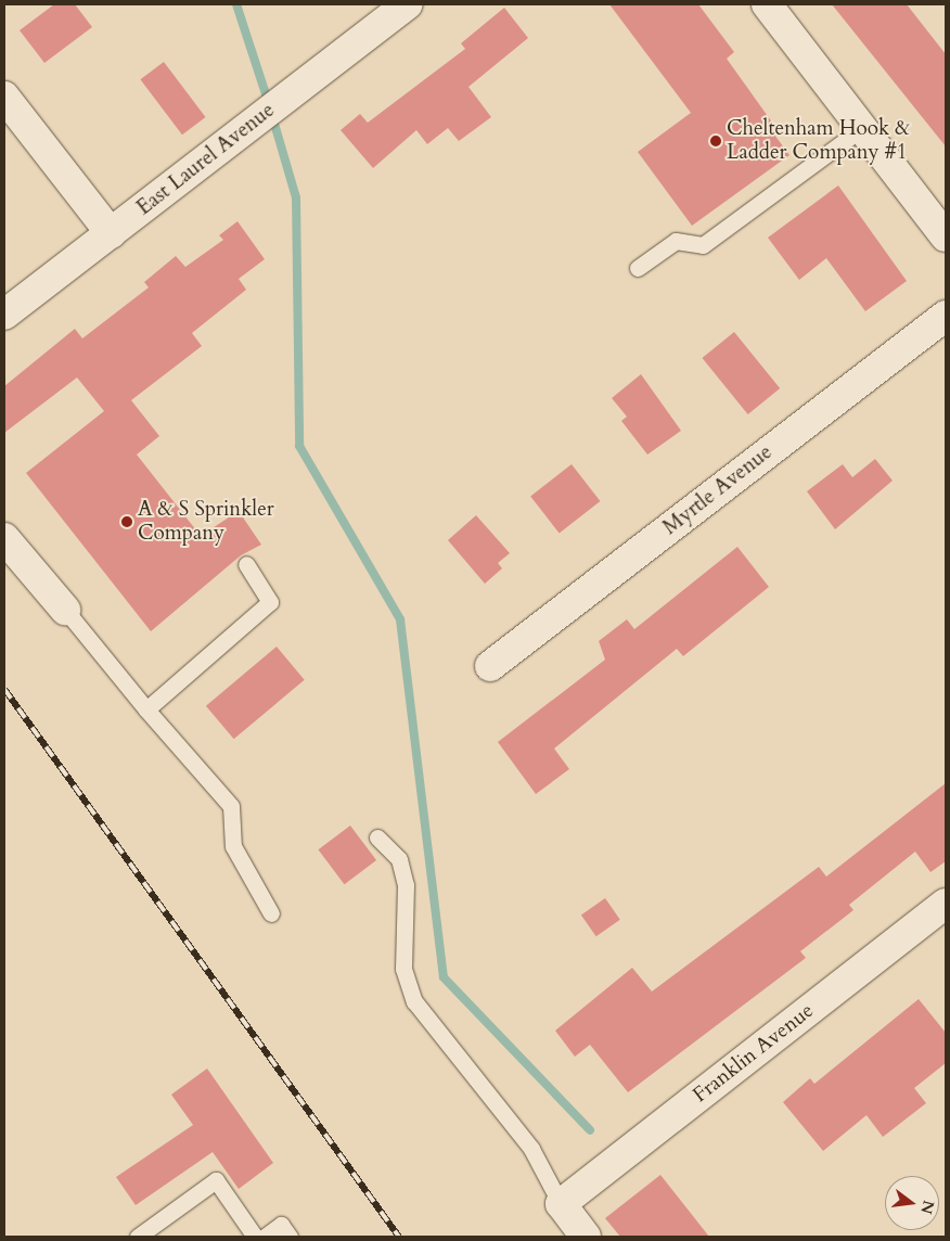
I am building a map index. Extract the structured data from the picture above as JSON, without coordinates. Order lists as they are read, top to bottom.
{
  "streets": {
    "street": ["East Laurel Avenue", "Myrtle Avenue", "Franklin Avenue"]
  },
  "places": ["Cheltenham Hook & Ladder Company #1", "A & S Sprinkler Company"],
  "north": "right"
}
